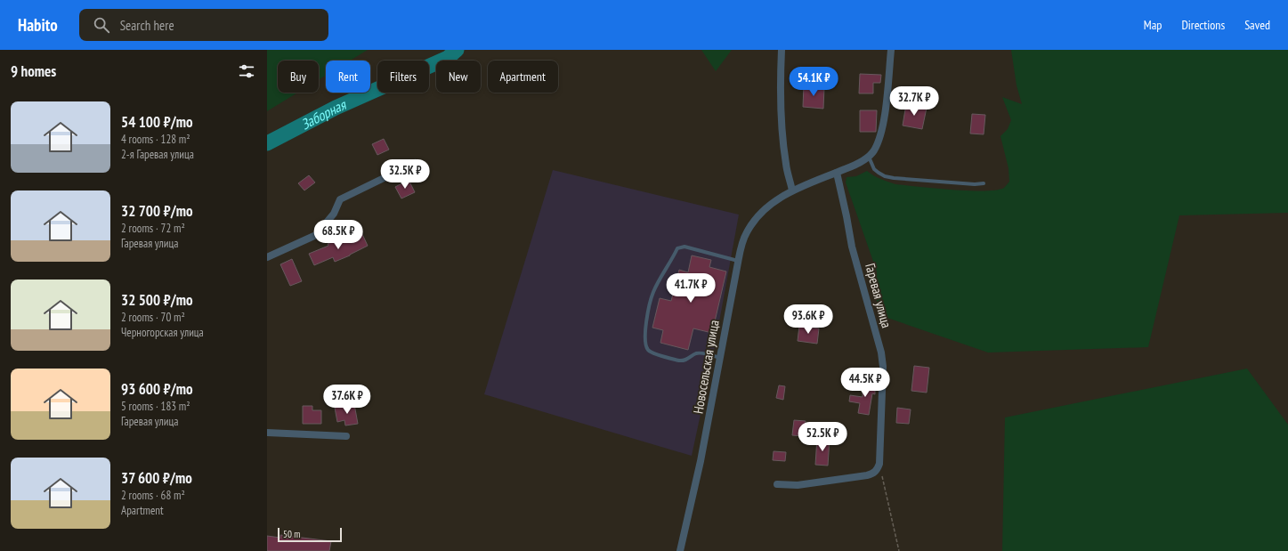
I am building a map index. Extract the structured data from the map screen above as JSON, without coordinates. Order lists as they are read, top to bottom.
{
  "streets": {
    "street": ["Гаревая улица", "Новосельская улица"]
  },
  "crossings": [
    ["Гаревая улица", "Новосельская улица"]
  ],
  "water": ["Заборная"],
  "scale_bar": "50 m",
  "page": {
    "header": "Habito",
    "search": "Search here",
    "nav": ["Map", "Directions", "Saved"],
    "heading": "9 homes",
    "chip": [
      "Buy",
      "Rent",
      "Filters",
      "New",
      "Apartment"
    ],
    "price": [
      "54.1K ₽",
      "32.7K ₽",
      "32.5K ₽",
      "68.5K ₽",
      "41.7K ₽",
      "93.6K ₽",
      "44.5K ₽",
      "37.6K ₽",
      "52.5K ₽"
    ],
    "list": [
      {
        "name": "54 100 ₽/mo",
        "note": "4 rooms · 128 m² · 2-я Гаревая улица"
      },
      {
        "name": "32 700 ₽/mo",
        "note": "2 rooms · 72 m² · Гаревая улица"
      },
      {
        "name": "32 500 ₽/mo",
        "note": "2 rooms · 70 m² · Черногорская улица"
      },
      {
        "name": "93 600 ₽/mo",
        "note": "5 rooms · 183 m² · Гаревая улица"
      },
      {
        "name": "37 600 ₽/mo",
        "note": "2 rooms · 68 m² · Apartment"
      }
    ],
    "scale": "50 m"
  }
}
